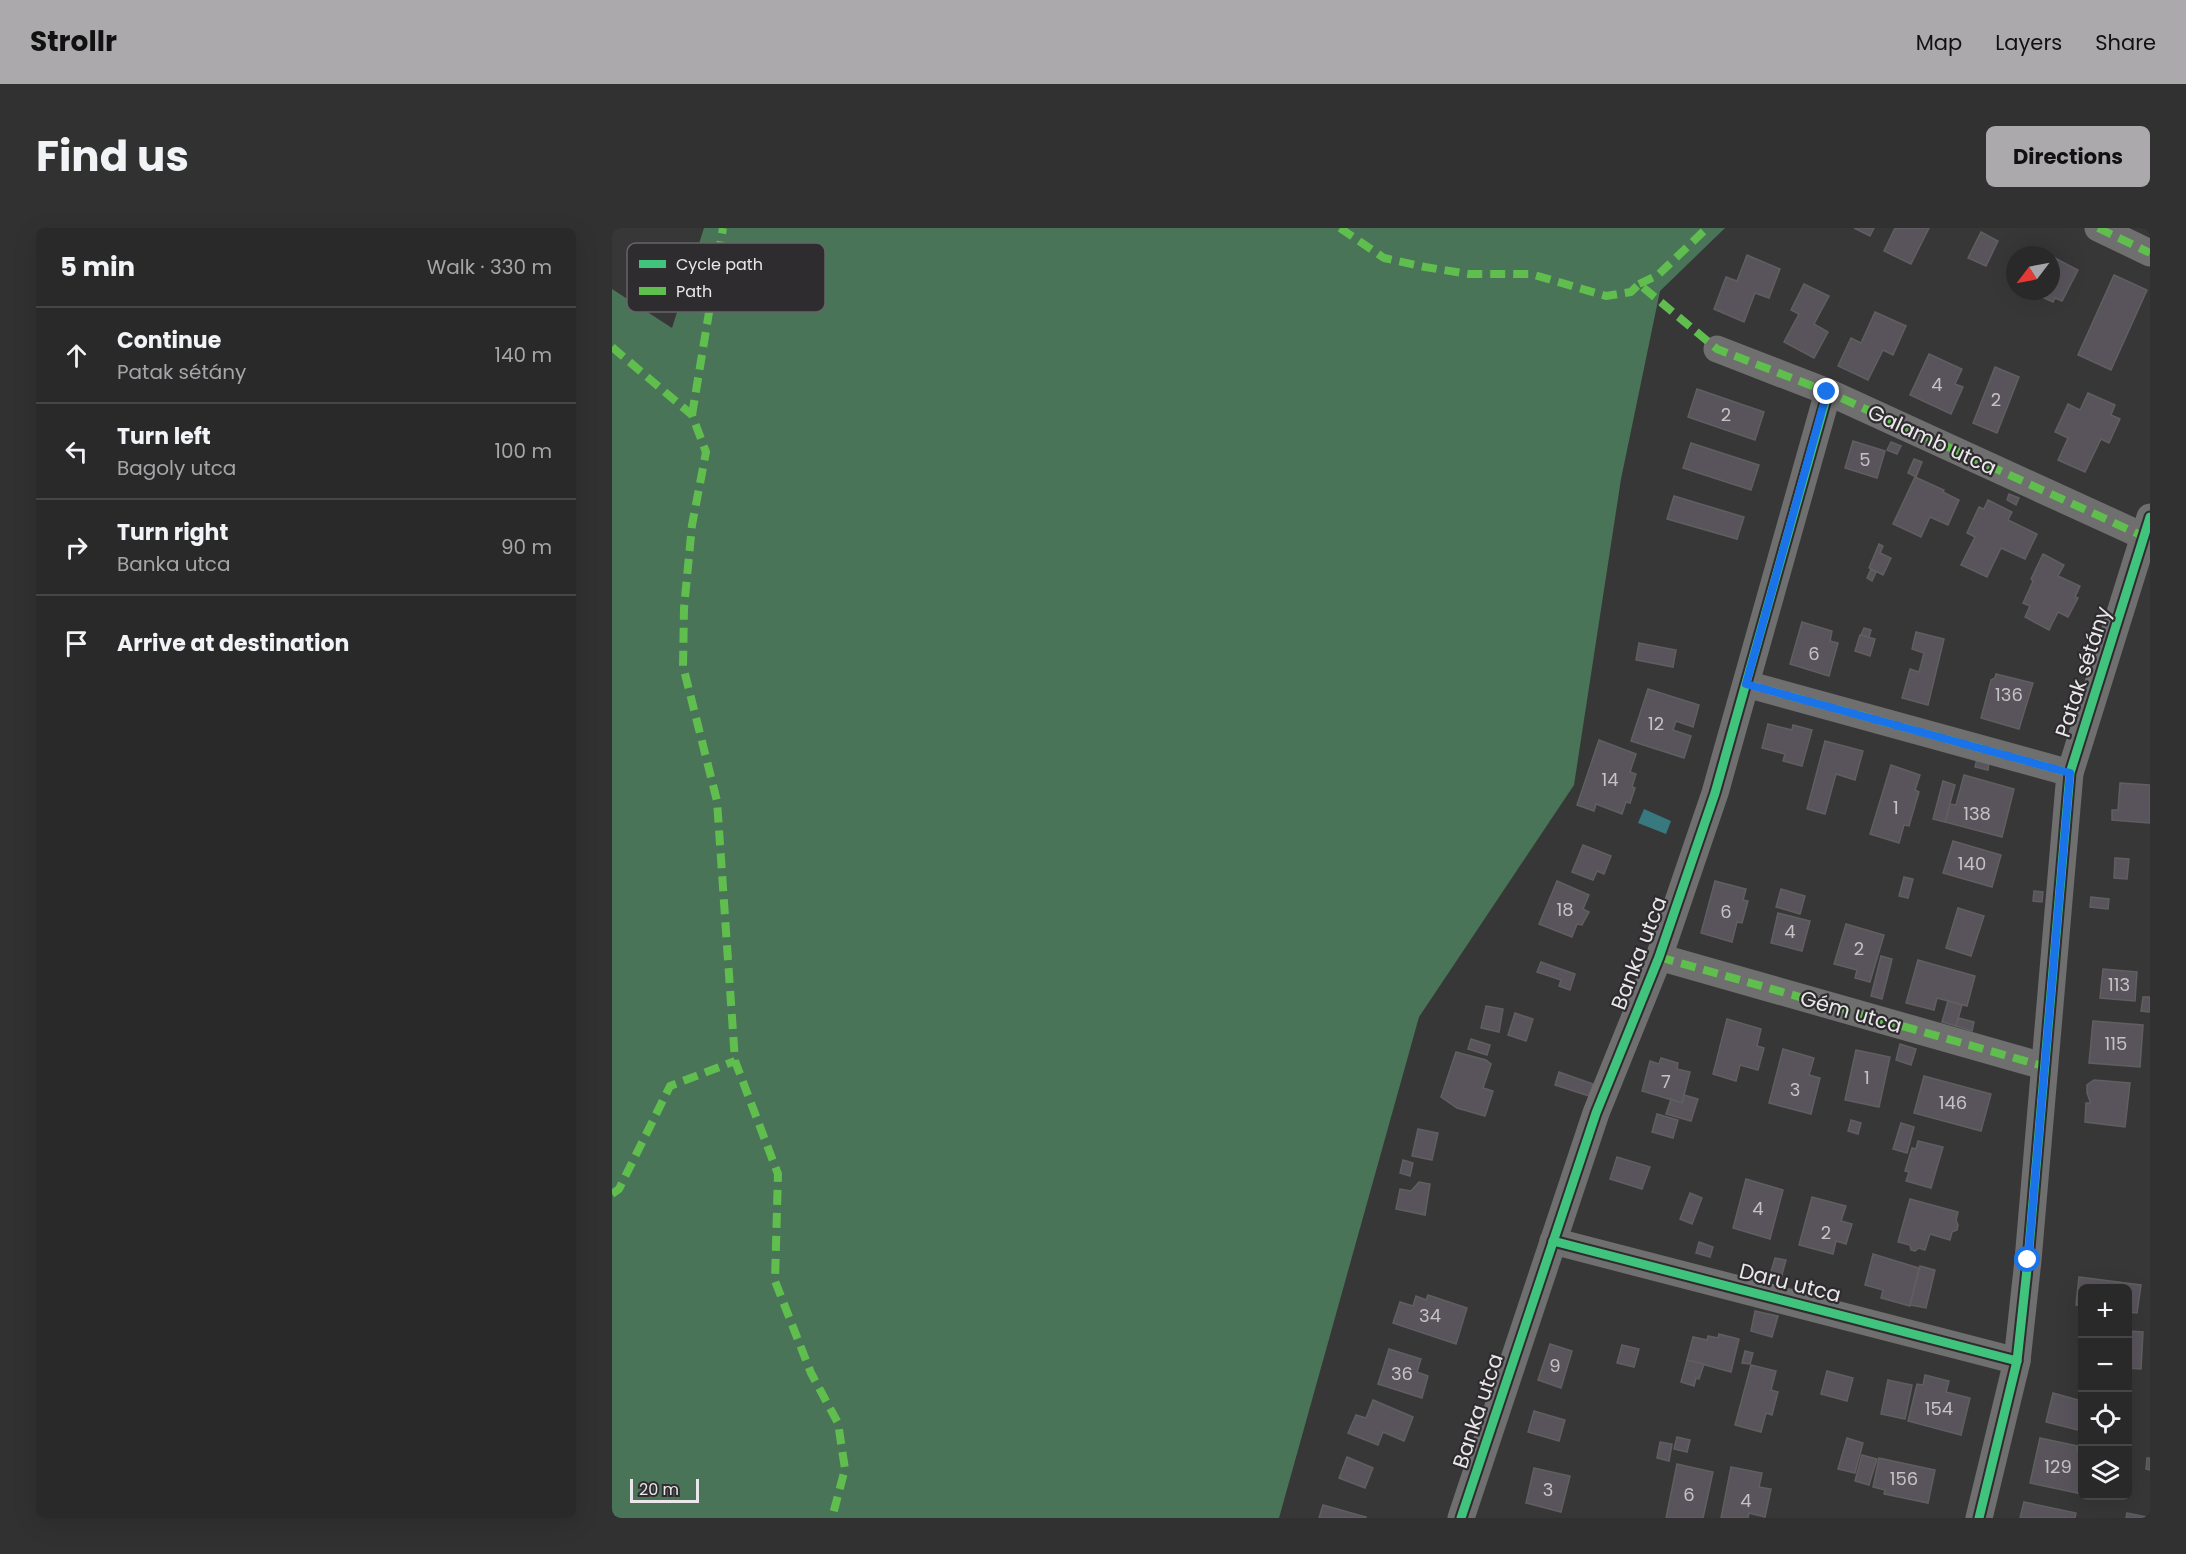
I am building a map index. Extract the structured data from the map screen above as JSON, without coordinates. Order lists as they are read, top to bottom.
{
  "streets": {
    "street": [
      "Galamb utca",
      "Patak sétány",
      "Banka utca",
      "Gém utca",
      "Daru utca"
    ]
  },
  "crossings": [
    ["Galamb utca", "Patak sétány"],
    ["Galamb utca", "Banka utca"],
    ["Patak sétány", "Gém utca"],
    ["Patak sétány", "Daru utca"],
    ["Banka utca", "Gém utca"],
    ["Banka utca", "Daru utca"]
  ],
  "house_numbers": [
    "4",
    "2",
    "2",
    "5",
    "6",
    "136",
    "12",
    "14",
    "1",
    "138",
    "140",
    "18",
    "6",
    "4",
    "2",
    "113",
    "115",
    "1",
    "7",
    "3",
    "146",
    "4",
    "2",
    "34",
    "9",
    "36",
    "154",
    "129",
    "156",
    "3",
    "6",
    "4"
  ],
  "legend": ["Cycle path", "Path"],
  "scale_bar": "20 m",
  "north": "bottom left",
  "page": {
    "header": "Strollr",
    "nav": ["Map", "Layers", "Share"],
    "title": "Find us",
    "buttons": "Directions",
    "heading": ["5 min", "Walk · 330 m"],
    "list": [
      ["Continue", "Patak sétány", "140 m"],
      ["Turn left", "Bagoly utca", "100 m"],
      ["Turn right", "Banka utca", "90 m"],
      "Arrive at destination"
    ],
    "map_buttons": ["+", "−"],
    "scale": "20 m"
  }
}
